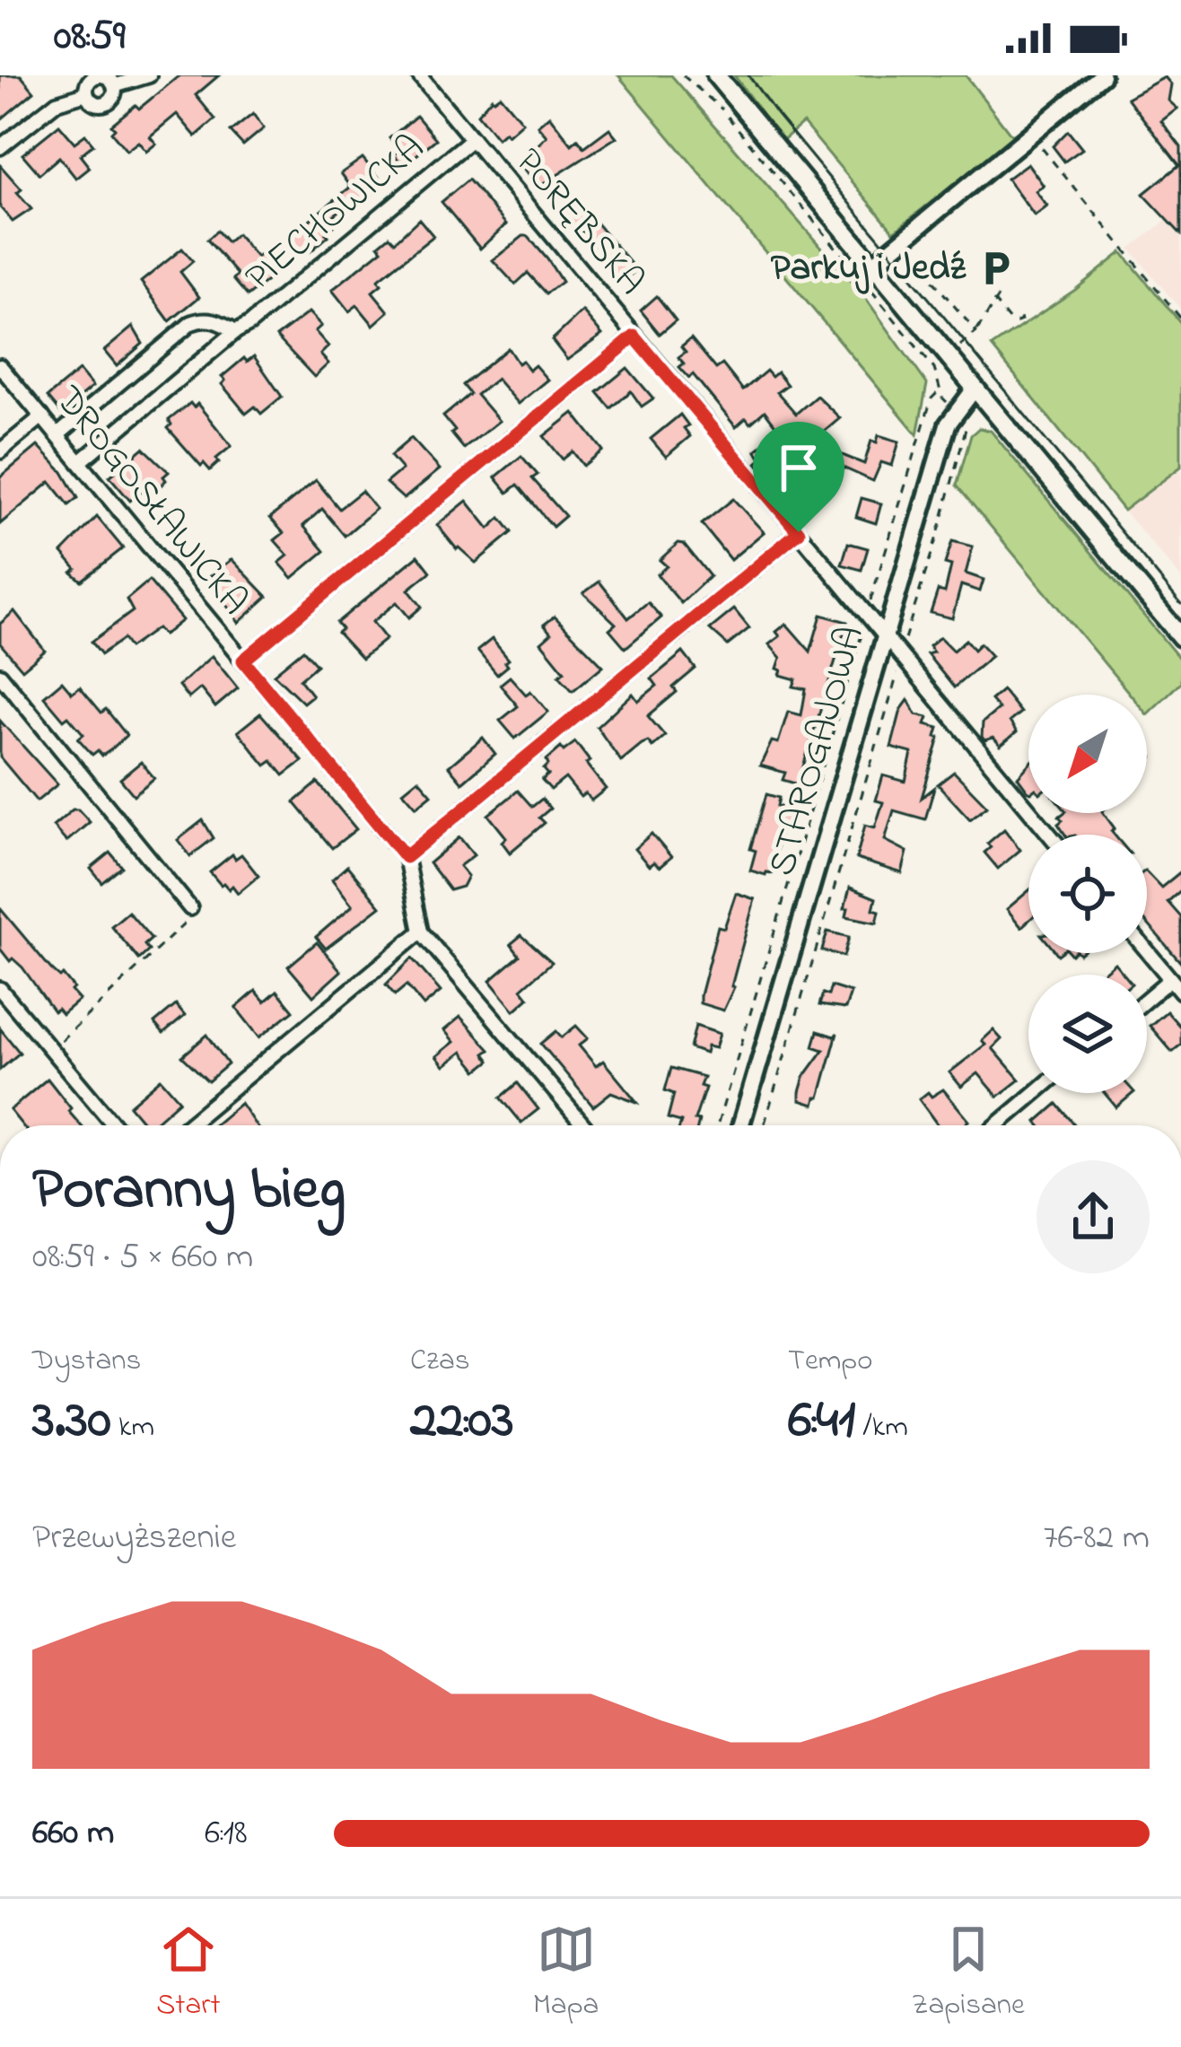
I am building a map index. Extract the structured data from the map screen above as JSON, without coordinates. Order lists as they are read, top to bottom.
{
  "streets": {
    "street": [
      "PIECHOWICKA",
      "PORĘBSKA",
      "DROGOSŁAWICKA",
      "STAROGAJOWA"
    ]
  },
  "crossings": [
    ["PIECHOWICKA", "PORĘBSKA"],
    ["PIECHOWICKA", "DROGOSŁAWICKA"],
    ["PORĘBSKA", "STAROGAJOWA"]
  ],
  "places": {
    "parking": ["Parkuj i Jedź"]
  },
  "north": "bottom left",
  "page": {
    "status": "08:59",
    "heading": ["Poranny bieg", "08:59 · 5 × 660 m"],
    "stats": [
      ["Dystans", "3.30 km"],
      ["Czas", "22:03"],
      ["Tempo", "6:41 /km"]
    ],
    "chart": ["Przewyższenie", "76–82 m"],
    "list": [
      {
        "name": "660 m",
        "note": "6:18"
      }
    ],
    "tabs": ["Start", "Mapa", "Zapisane"]
  }
}
